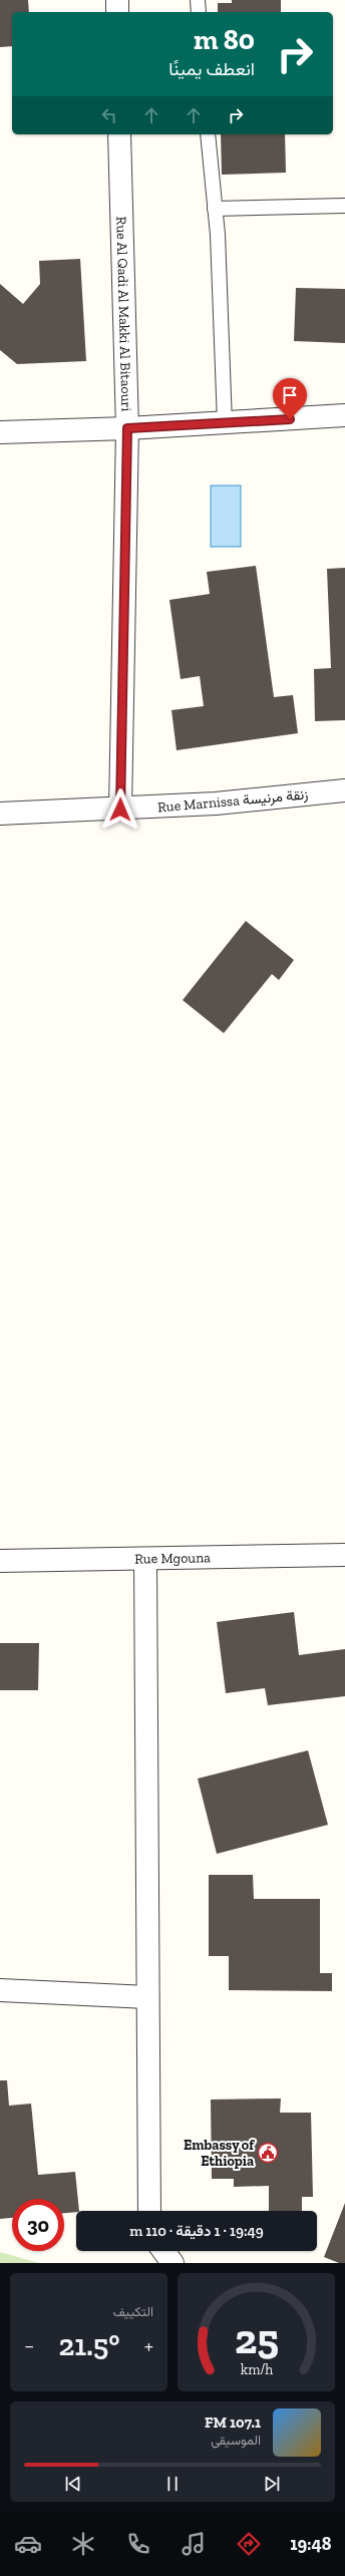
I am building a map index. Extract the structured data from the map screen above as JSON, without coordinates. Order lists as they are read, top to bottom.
{
  "streets": {
    "street": ["Rue Al Qadi Al Makki Al Bitaouri", "Rue Marnissa زنقة مرنيسة", "Rue Mgouna"]
  },
  "crossings": [
    ["Rue Al Qadi Al Makki Al Bitaouri", "Rue Marnissa زنقة مرنيسة"]
  ],
  "places": {
    "public building": ["Embassy of Ethiopia"]
  },
  "page": {
    "turn": ["80 m", "انعطف يمينًا"],
    "limit": "30",
    "trip": "19:49 · 1 دقيقة · 110 m",
    "tile": "التكييف",
    "heat": ["−", "21.5°", "+"],
    "song": ["107.1 FM", "الموسيقى"],
    "tabs": "19:48",
    "gauge": ["25", "km/h"]
  }
}
